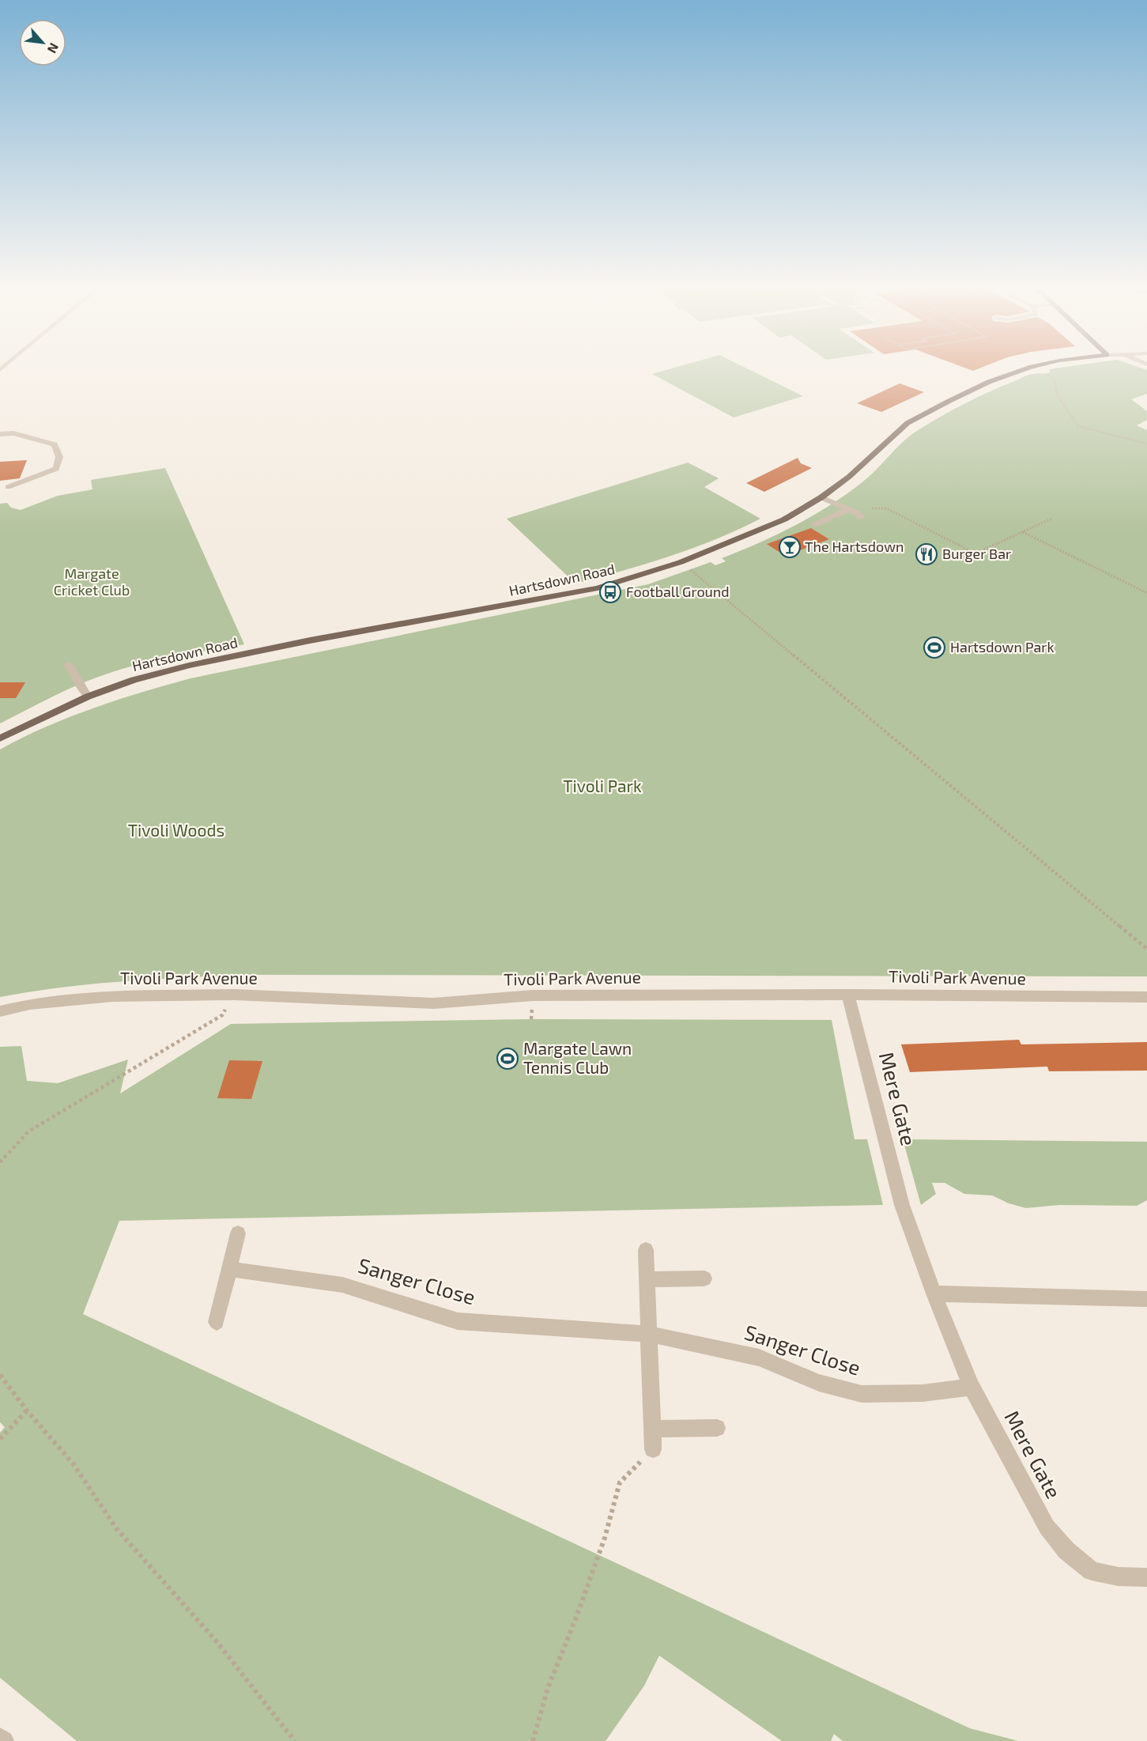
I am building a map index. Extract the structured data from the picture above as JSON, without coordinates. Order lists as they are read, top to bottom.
{
  "streets": {
    "main road": ["Hartsdown Road"],
    "street": ["Tivoli Park Avenue", "Mere Gate", "Sanger Close"]
  },
  "crossings": [
    ["Tivoli Park Avenue", "Mere Gate"],
    ["Mere Gate", "Sanger Close"]
  ],
  "parks": ["Margate Cricket Club", "Tivoli Park", "Tivoli Woods"],
  "places": {
    "bar": ["The Hartsdown"],
    "restaurant": ["Burger Bar"],
    "bus stop": ["Football Ground"],
    "sports": ["Hartsdown Park", "Margate Lawn Tennis Club"]
  },
  "north": "bottom right"
}
